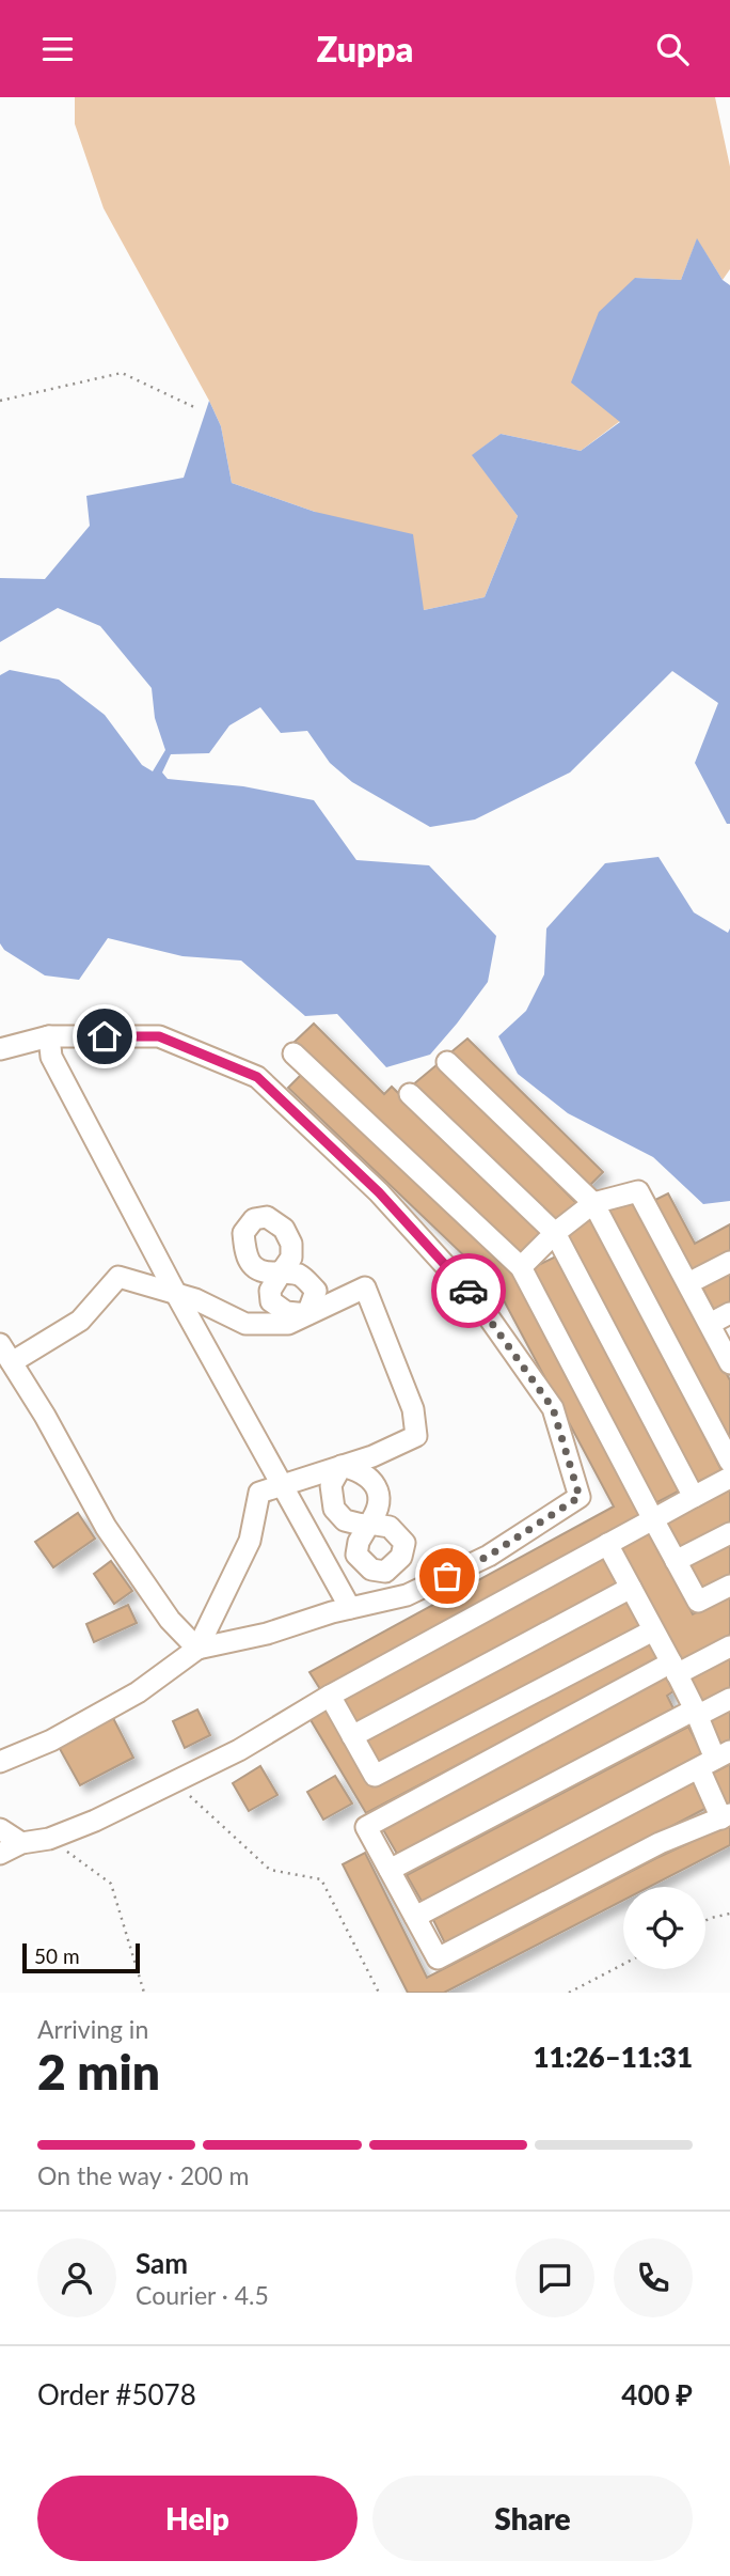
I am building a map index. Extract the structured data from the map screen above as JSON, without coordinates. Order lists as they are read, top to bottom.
{
  "scale_bar": "50 m",
  "page": {
    "header": "Zuppa",
    "scale": "50 m",
    "heading": ["2 min", "Arriving in", "11:26–11:31"],
    "panel": [
      "Sam",
      "Courier · 4.5",
      "Order #5078",
      "400 ₽"
    ],
    "bar": "On the way · 200 m",
    "buttons": ["Help", "Share"]
  }
}
